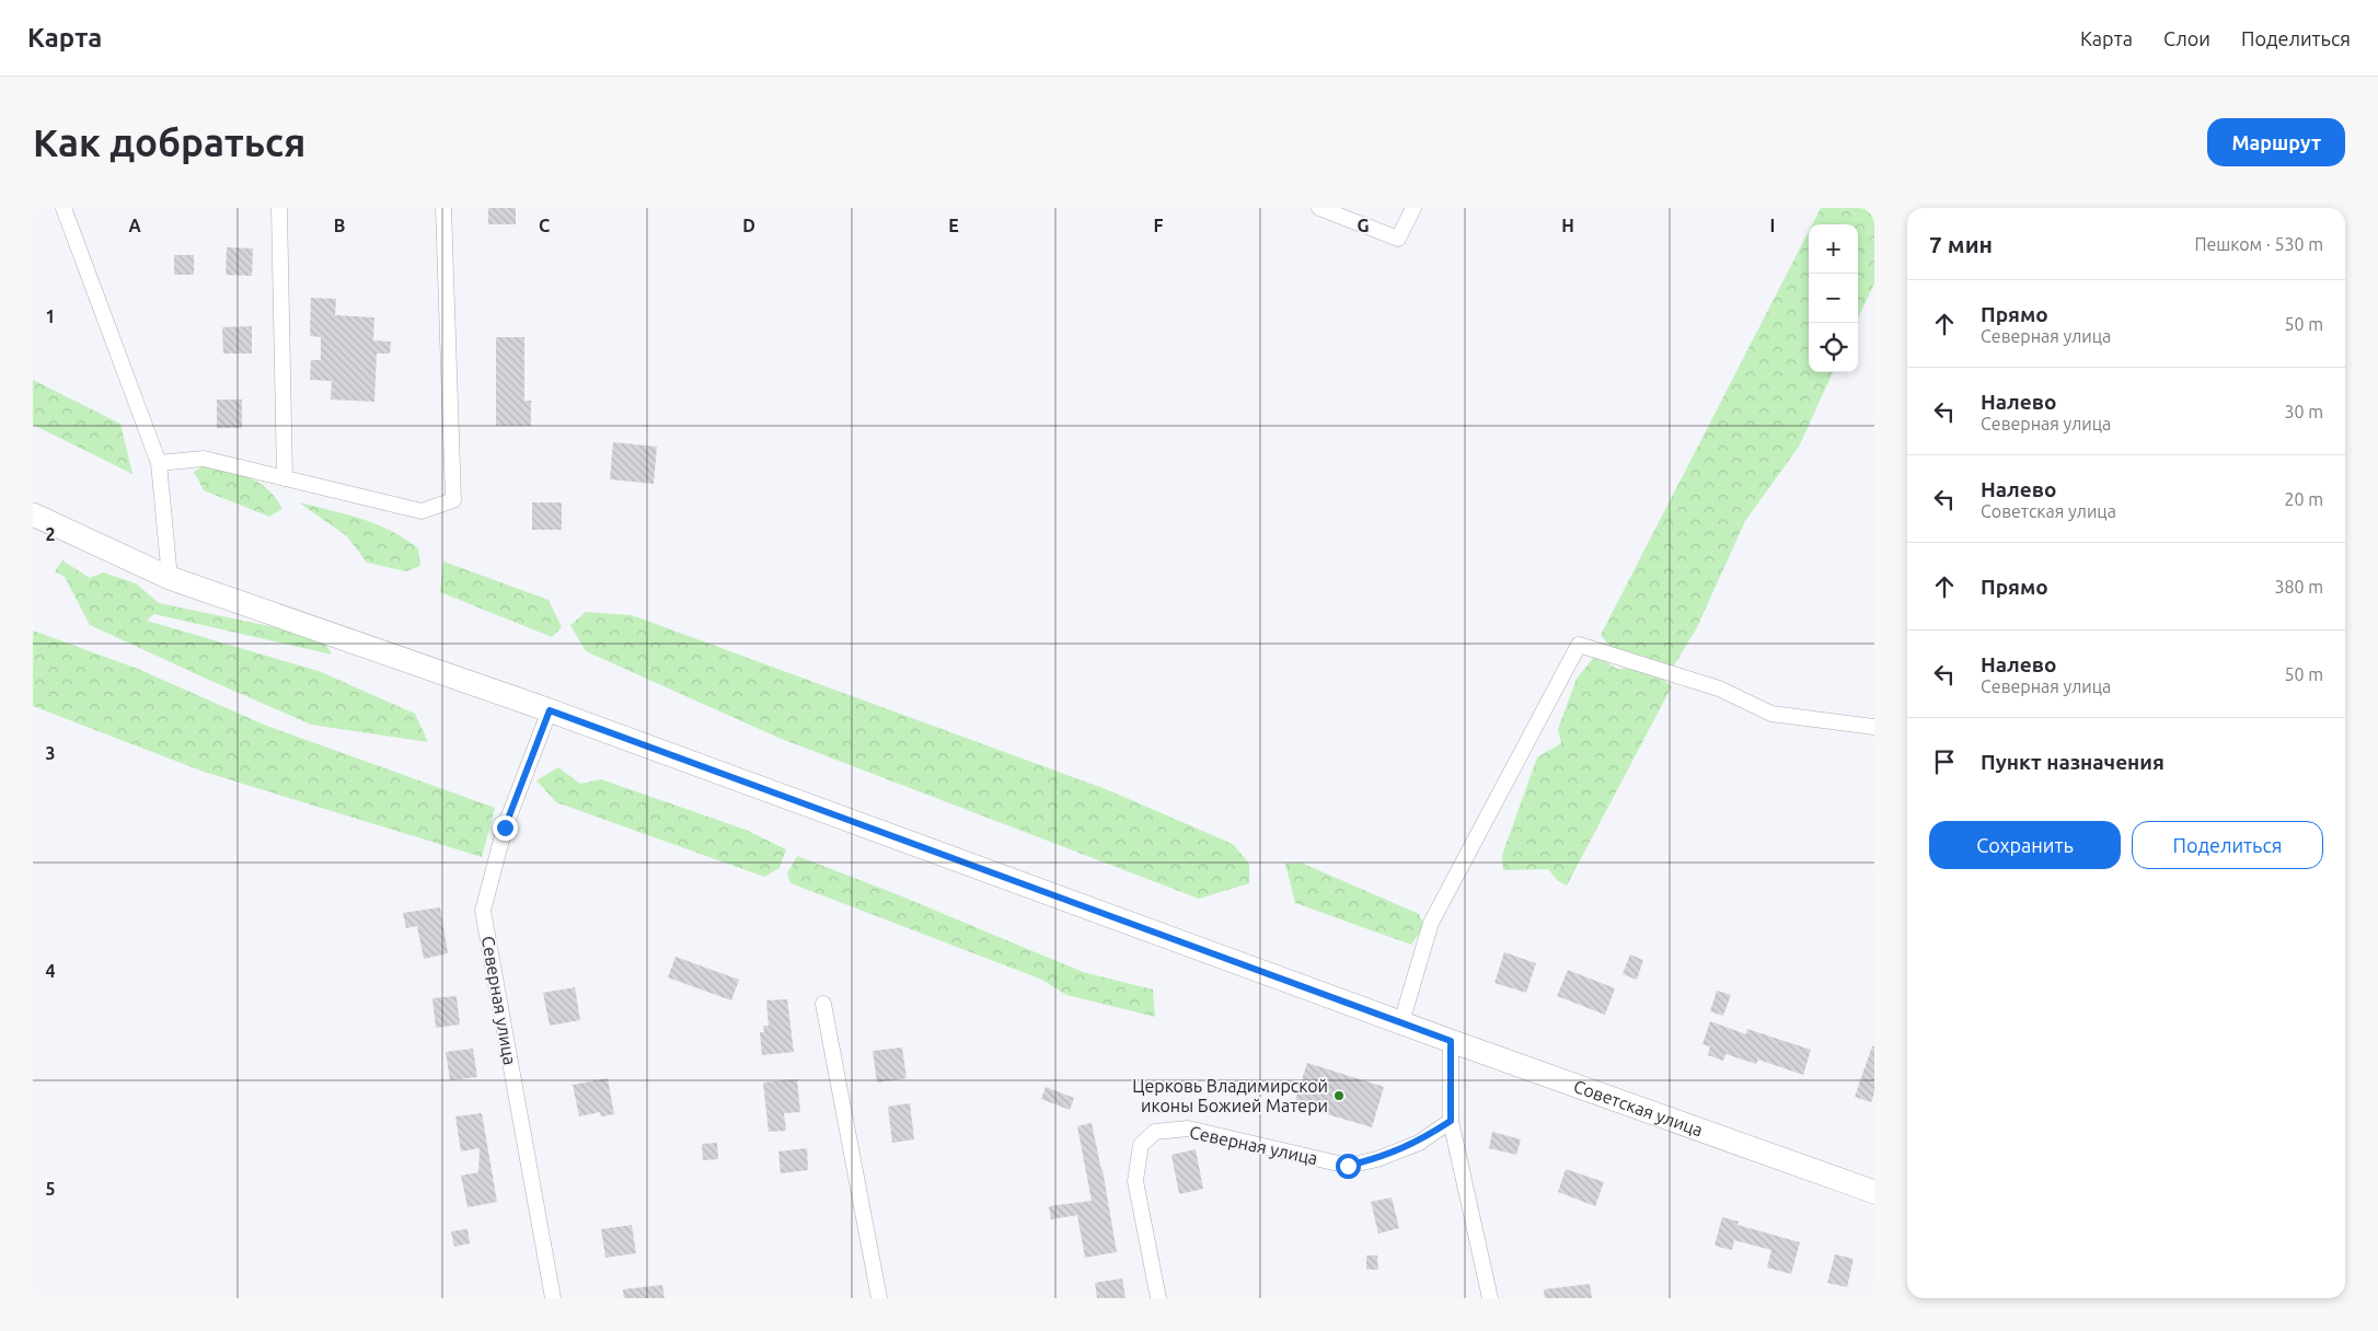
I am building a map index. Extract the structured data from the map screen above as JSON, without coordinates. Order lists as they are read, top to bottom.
{
  "streets": {
    "main road": ["Советская улица"],
    "street": ["Северная улица"]
  },
  "crossings": [
    ["Северная улица", "Советская улица"]
  ],
  "places": ["Церковь Владимирской иконы Божией Матери"],
  "page": {
    "header": "Карта",
    "nav": ["Карта", "Слои", "Поделиться"],
    "buttons": [
      "Маршрут",
      ["Сохранить", "Поделиться"]
    ],
    "title": "Как добраться",
    "heading": ["7 мин", "Пешком · 530 m"],
    "map_buttons": ["+", "−"],
    "list": [
      ["Прямо", "Северная улица", "50 m"],
      ["Налево", "Северная улица", "30 m"],
      ["Налево", "Советская улица", "20 m"],
      ["Прямо", "380 m"],
      ["Налево", "Северная улица", "50 m"],
      "Пункт назначения"
    ]
  },
  "grid": {
    "columns": [
      "A",
      "B",
      "C",
      "D",
      "E",
      "F",
      "G",
      "H",
      "I"
    ],
    "rows": [
      "1",
      "2",
      "3",
      "4",
      "5"
    ]
  }
}
